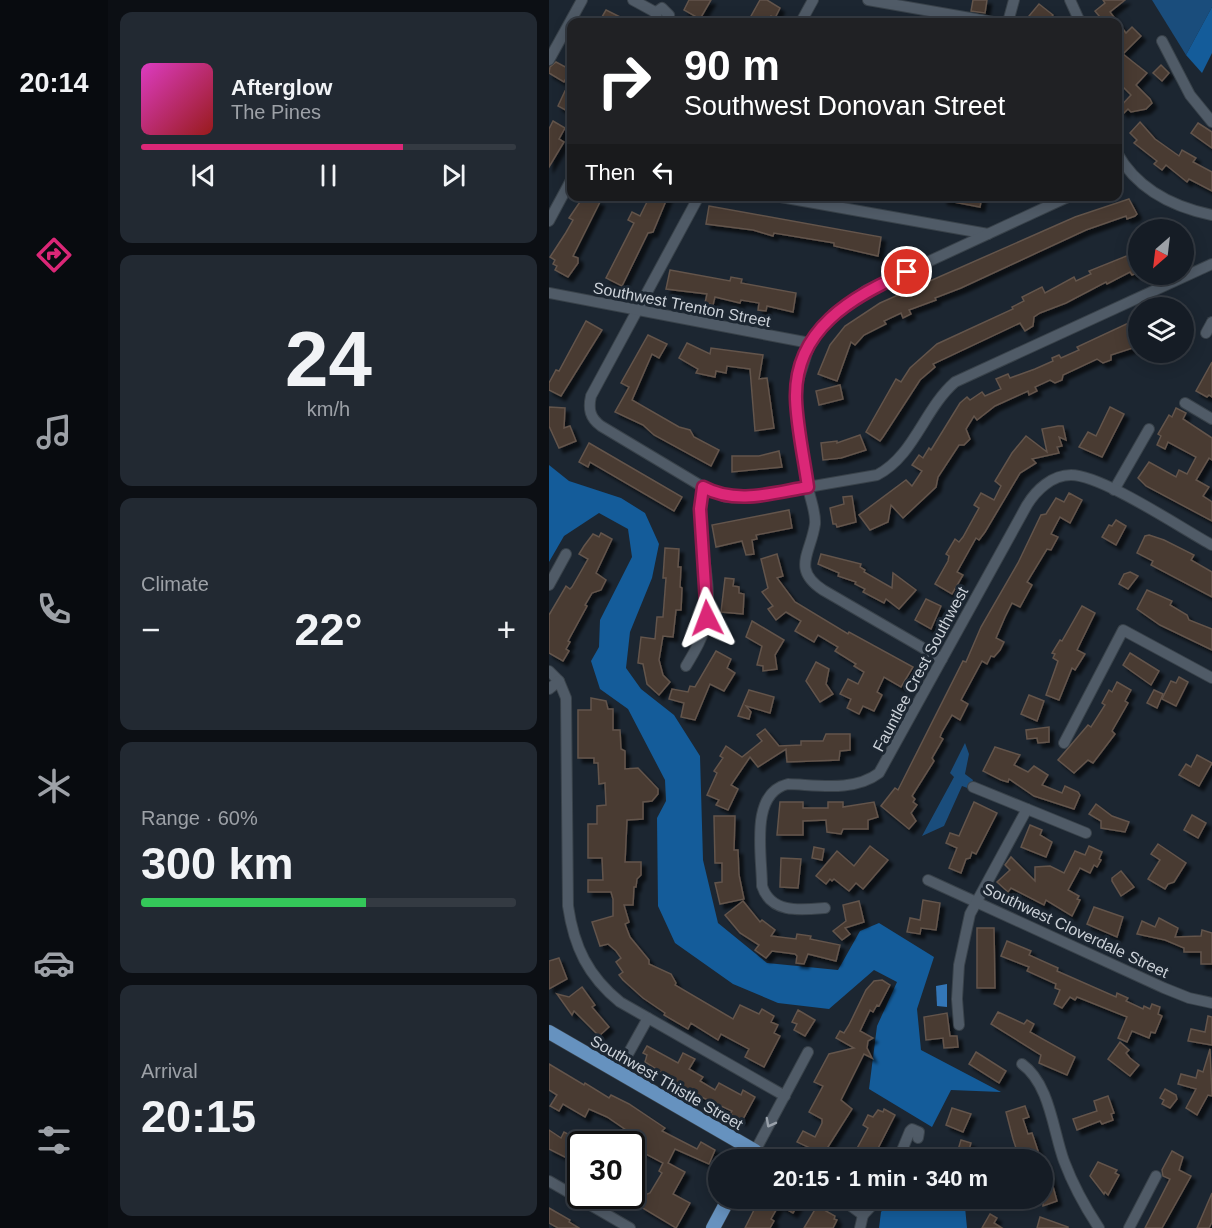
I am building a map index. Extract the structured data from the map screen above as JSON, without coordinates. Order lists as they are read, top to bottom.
{
  "streets": {
    "main road": ["Southwest Thistle Street"],
    "street": ["Southwest Trenton Street", "Fauntlee Crest Southwest", "Southwest Cloverdale Street"]
  },
  "north": "bottom left",
  "page": {
    "tabs": "20:14",
    "turn": ["90 m", "Southwest Donovan Street"],
    "song": ["Afterglow", "The Pines"],
    "then": "Then",
    "tile": [
      ["24", "km/h"],
      "Climate",
      ["Range · 60%", "300 km"],
      ["Arrival", "20:15"]
    ],
    "heat": ["−", "22°", "+"],
    "limit": "30",
    "trip": "20:15 · 1 min · 340 m"
  }
}
